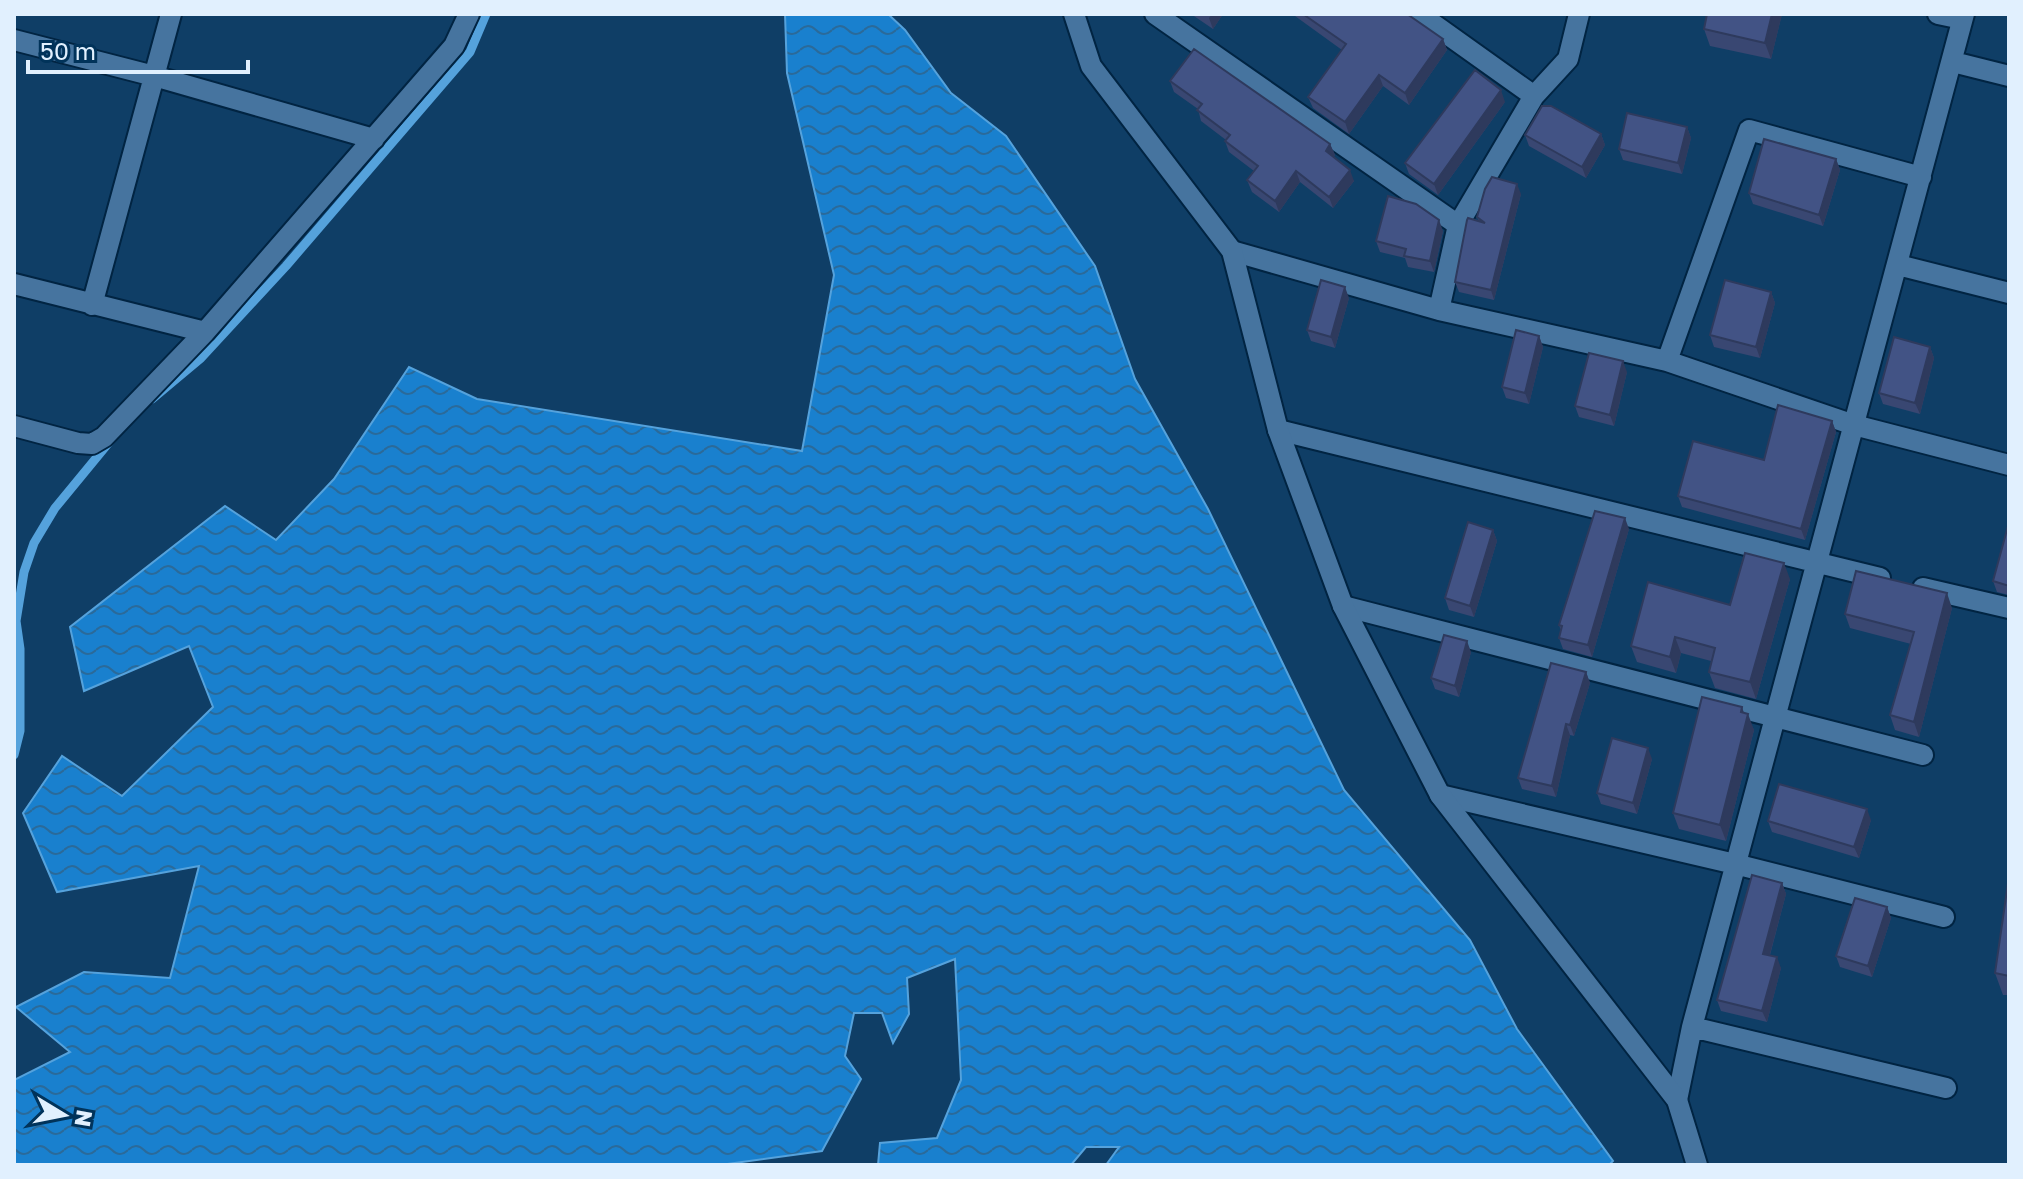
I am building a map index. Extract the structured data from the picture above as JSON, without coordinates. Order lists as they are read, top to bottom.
{
  "scale_bar": "50 m",
  "north": "right"
}
